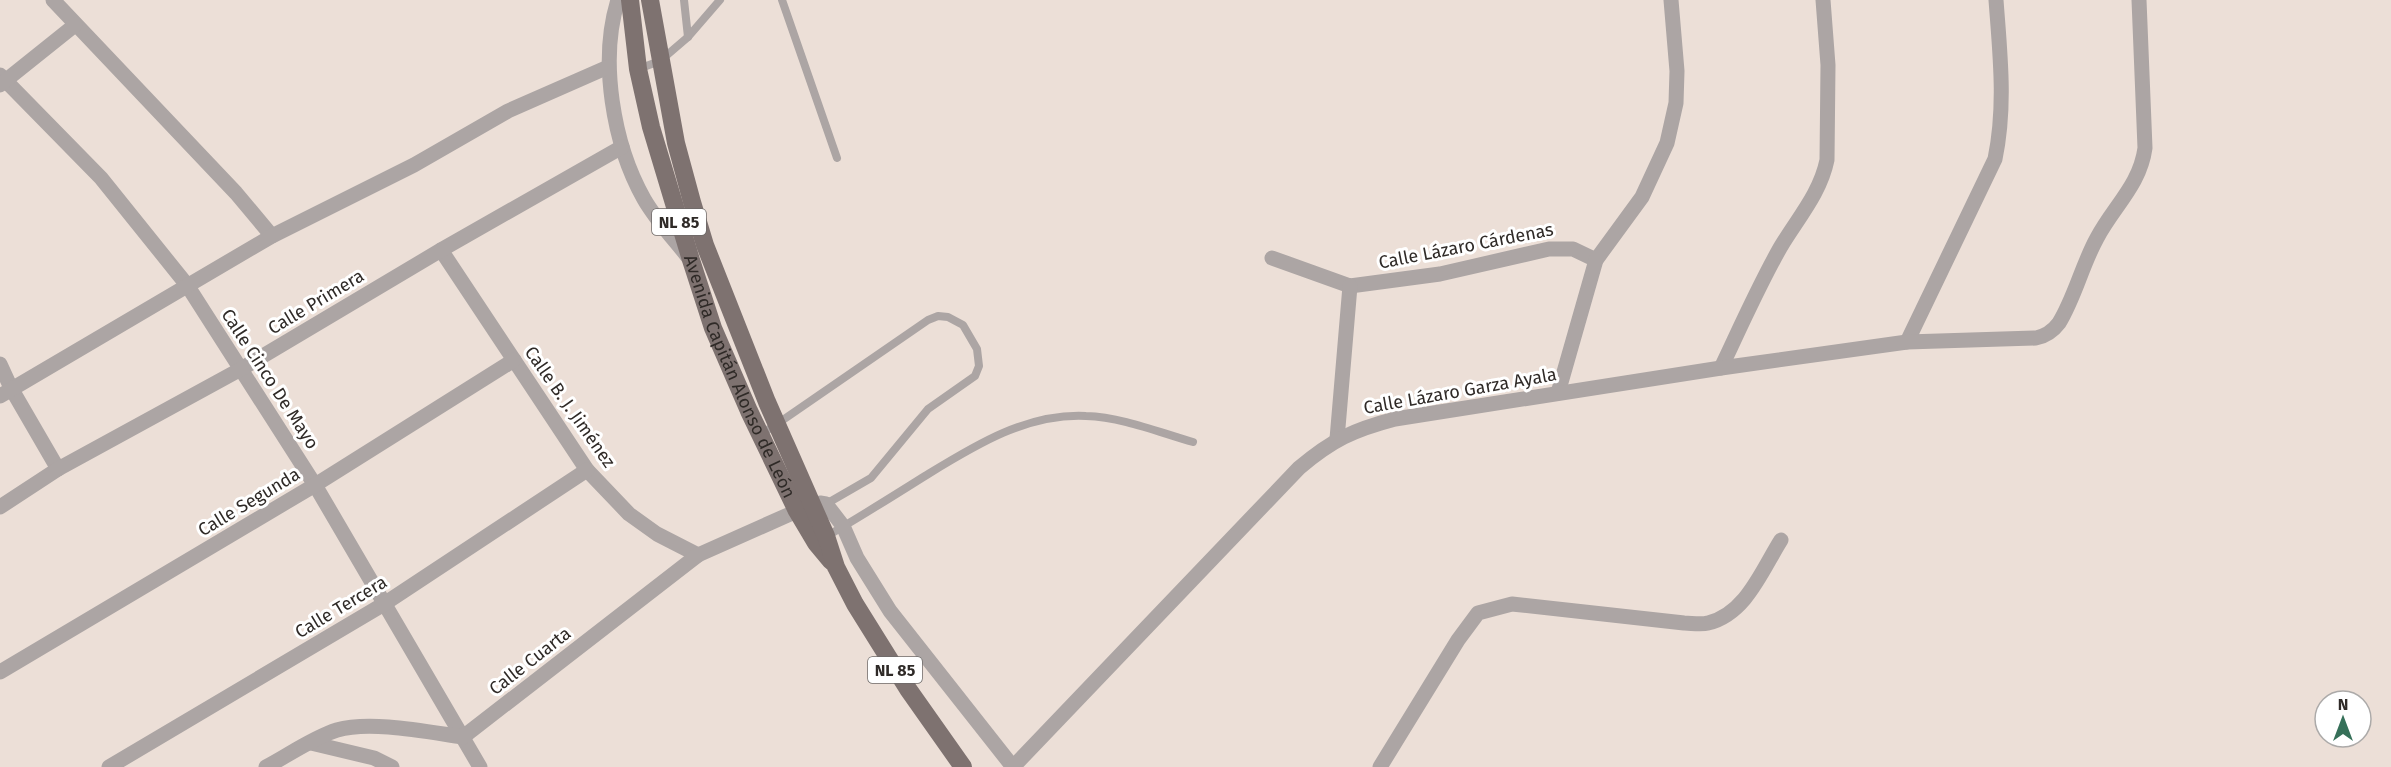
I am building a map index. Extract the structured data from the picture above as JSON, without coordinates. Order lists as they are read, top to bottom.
{
  "streets": {
    "main road": ["NL 85", "Avenida Capitán Alonso de León"],
    "street": [
      "Calle Lázaro Cárdenas",
      "Calle Primera",
      "Calle Cinco De Mayo",
      "Calle Lázaro Garza Ayala",
      "Calle B. J. Jiménez",
      "Calle Segunda",
      "Calle Tercera",
      "Calle Cuarta"
    ]
  },
  "crossings": [
    ["Calle Primera", "Calle Cinco De Mayo"],
    ["Calle Primera", "Calle B. J. Jiménez"],
    ["Avenida Capitán Alonso de León", "Calle Cuarta"],
    ["Calle Cinco De Mayo", "Calle Segunda"],
    ["Calle Cinco De Mayo", "Calle Tercera"],
    ["Calle Cinco De Mayo", "Calle Cuarta"],
    ["Calle B. J. Jiménez", "Calle Segunda"],
    ["Calle B. J. Jiménez", "Calle Tercera"],
    ["Calle B. J. Jiménez", "Calle Cuarta"]
  ],
  "north": "top"
}
